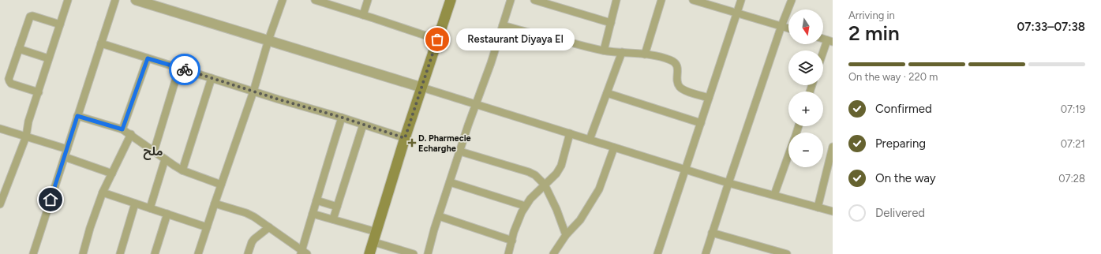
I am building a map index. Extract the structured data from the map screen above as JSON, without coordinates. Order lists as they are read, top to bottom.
{
  "districts": ["ملح"],
  "places": {
    "other": ["Restaurant Diyaya El"],
    "health": ["D. Pharmecie Echarghe"]
  },
  "north": "bottom",
  "page": {
    "heading": ["2 min", "Arriving in", "07:33–07:38"],
    "map_buttons": ["+", "−"],
    "bubble": "Restaurant Diyaya El",
    "bar": "On the way · 220 m",
    "list": [
      ["Confirmed", "07:19"],
      ["Preparing", "07:21"],
      ["On the way", "07:28"],
      "Delivered"
    ]
  }
}
